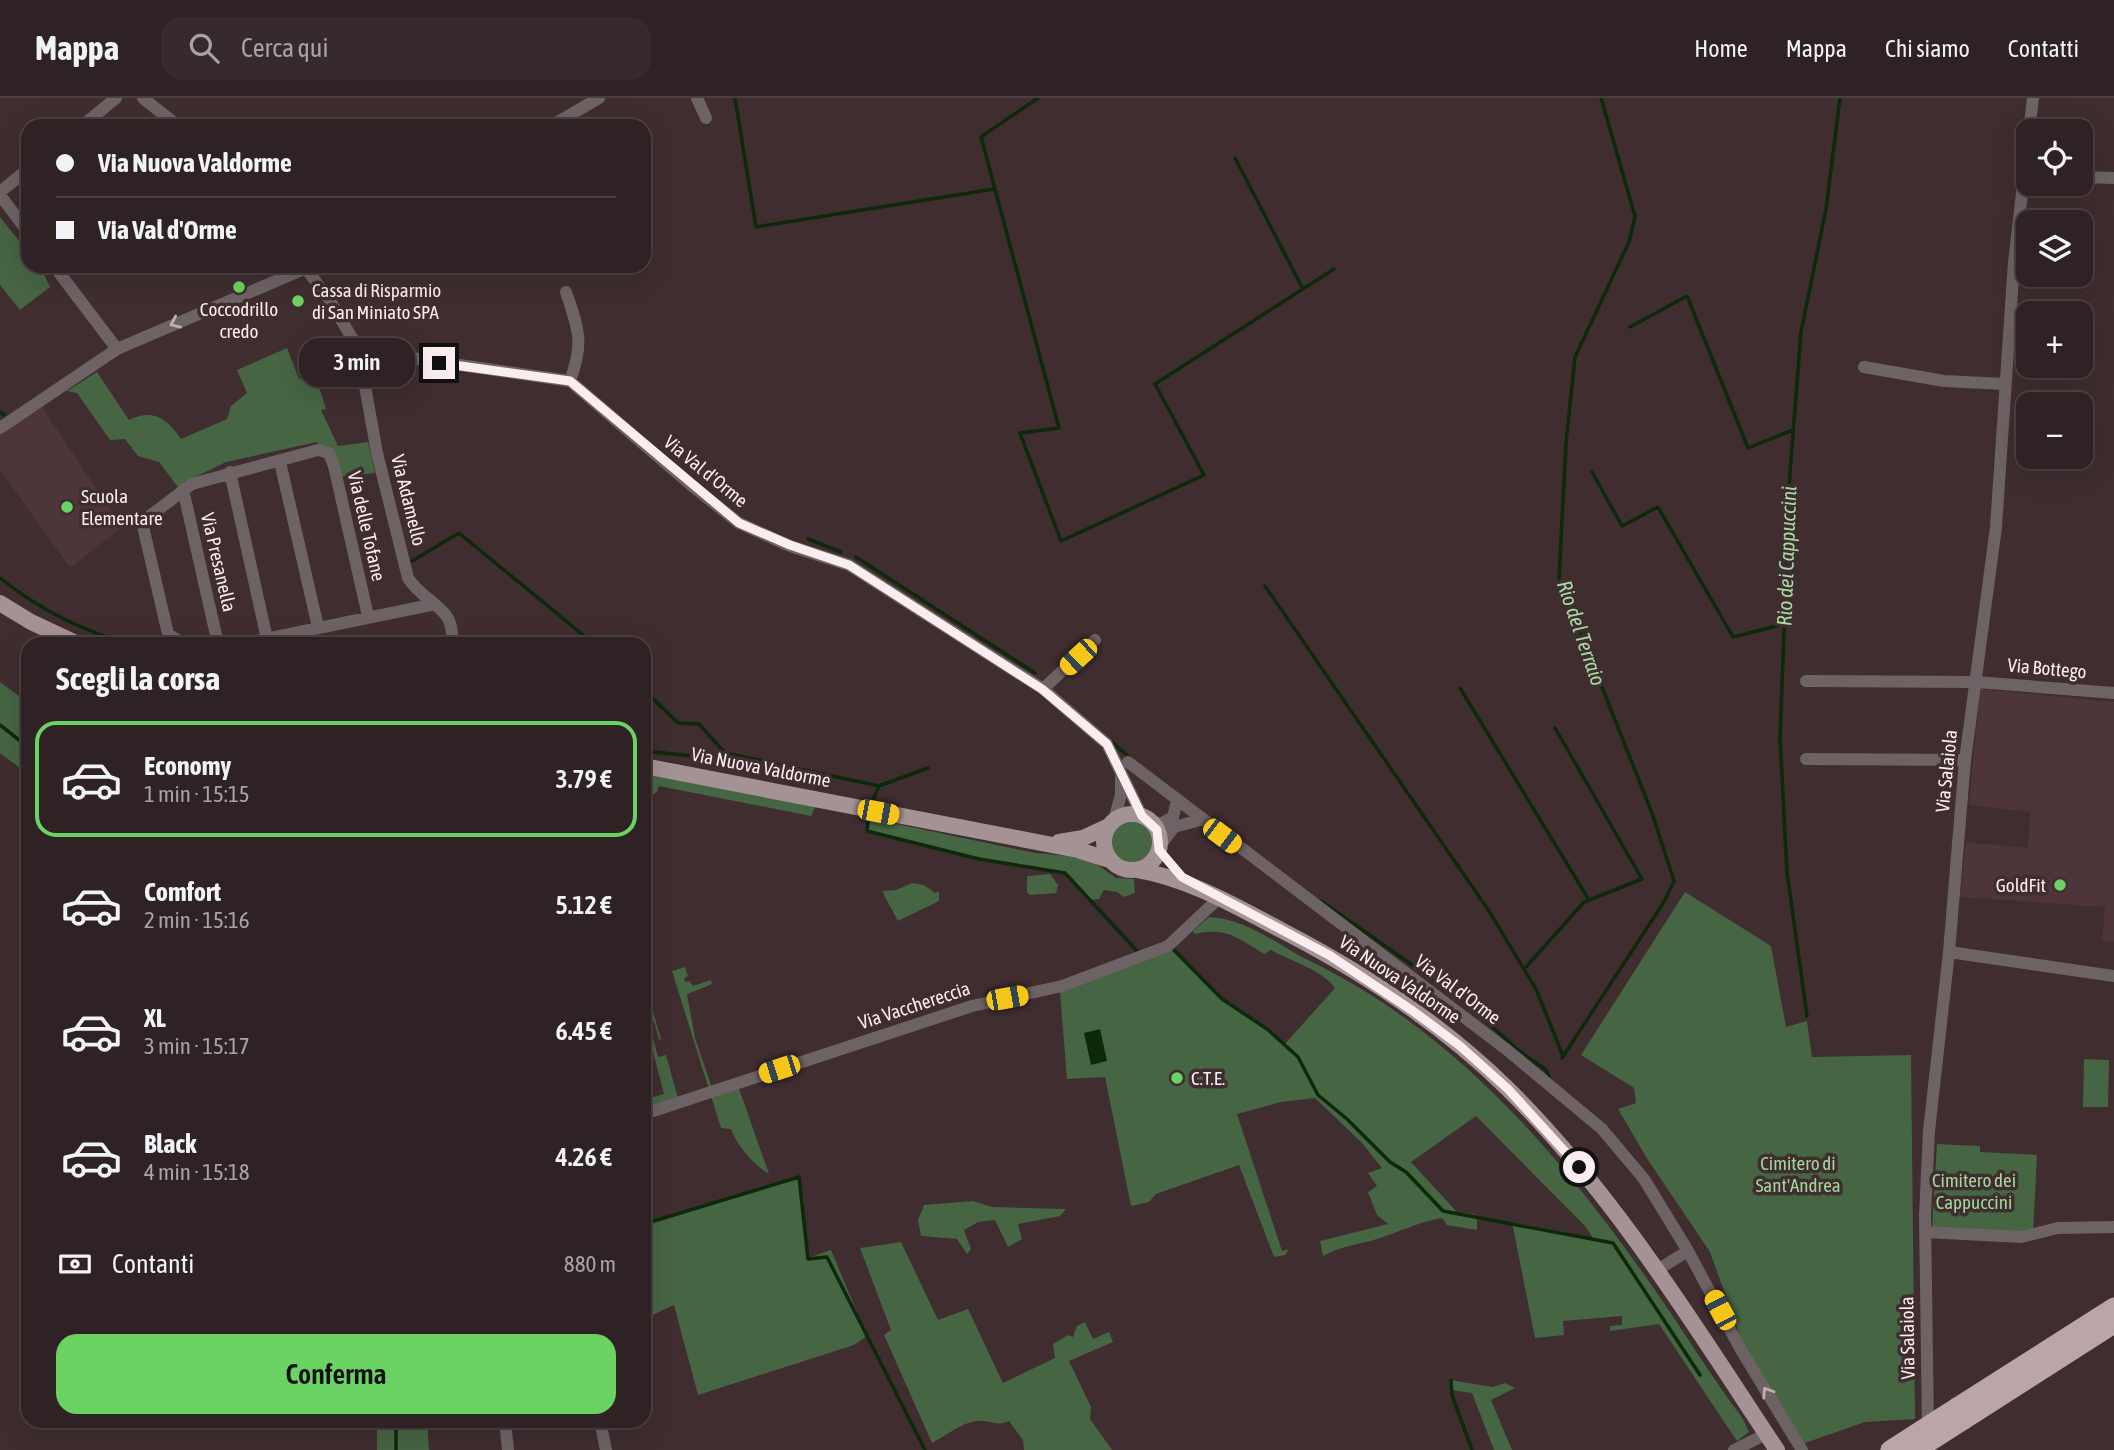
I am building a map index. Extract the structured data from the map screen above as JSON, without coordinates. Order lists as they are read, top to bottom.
{
  "streets": {
    "main road": ["Via Nuova Valdorme"],
    "street": [
      "Via Val d'Orme",
      "Via Adamello",
      "Via delle Tofane",
      "Via Presanella",
      "Via Bottego",
      "Via Salaiola",
      "Via Vacchereccia"
    ]
  },
  "crossings": [
    ["Via Val d'Orme", "Via Nuova Valdorme"],
    ["Via Bottego", "Via Salaiola"],
    ["Via Nuova Valdorme", "Via Vacchereccia"]
  ],
  "water": ["Rio dei Cappuccini", "Rio del Terraio"],
  "parks": ["Cimitero di Sant'Andrea", "Cimitero dei Cappuccini"],
  "places": [
    "Coccodrillo credo",
    "Cassa di Risparmio di San Miniato SPA",
    "Scuola Elementare",
    "GoldFit",
    "C.T.E."
  ],
  "page": {
    "header": "Mappa",
    "search": "Cerca qui",
    "nav": [
      "Home",
      "Mappa",
      "Chi siamo",
      "Contatti"
    ],
    "map_buttons": ["+", "−"],
    "banner": ["Via Nuova Valdorme", "Via Val d'Orme"],
    "bubble": "3 min",
    "heading": "Scegli la corsa",
    "list": [
      {
        "name": "Economy",
        "note": "1 min · 15:15",
        "value": "3.79 €"
      },
      {
        "name": "Comfort",
        "note": "2 min · 15:16",
        "value": "5.12 €"
      },
      {
        "name": "XL",
        "note": "3 min · 15:17",
        "value": "6.45 €"
      },
      {
        "name": "Black",
        "note": "4 min · 15:18",
        "value": "4.26 €"
      }
    ],
    "pay": ["Contanti", "880 m"],
    "buttons": "Conferma"
  }
}
